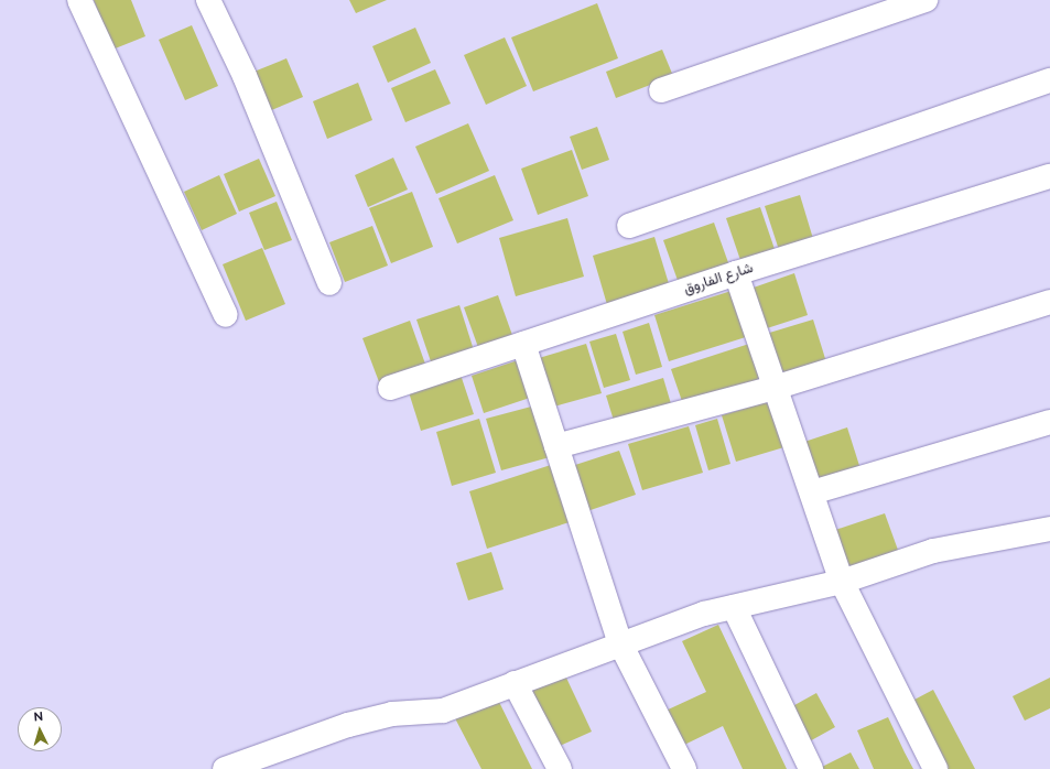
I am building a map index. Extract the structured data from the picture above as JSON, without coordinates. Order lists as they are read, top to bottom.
{
  "streets": {
    "street": ["شارع الفاروق"]
  },
  "north": "top"
}
